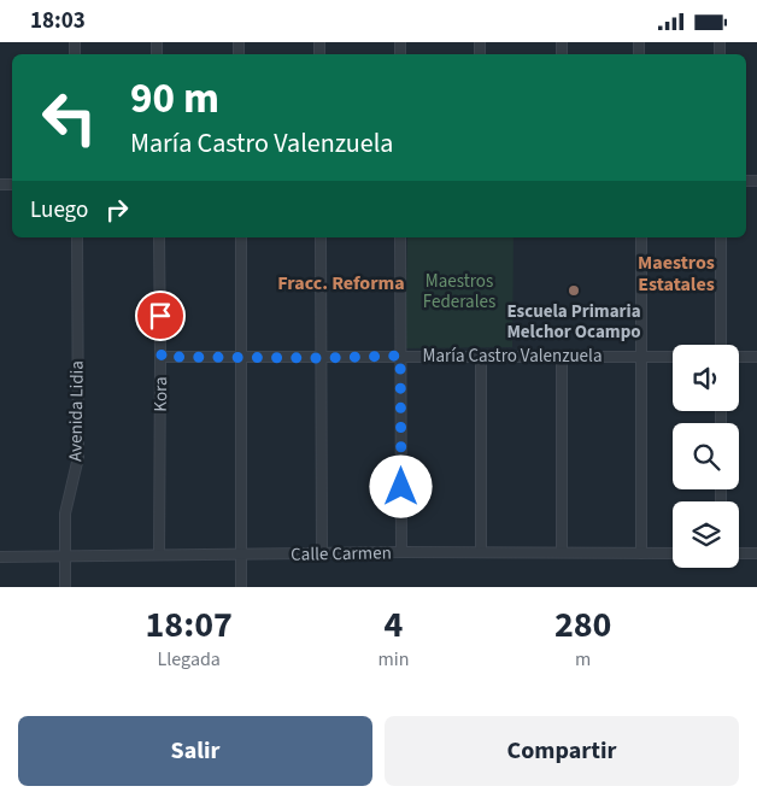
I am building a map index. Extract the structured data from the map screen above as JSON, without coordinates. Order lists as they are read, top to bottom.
{
  "streets": {
    "street": [
      "María Castro Valenzuela",
      "Kora",
      "Avenida Lidia",
      "Calle Carmen"
    ]
  },
  "crossings": [
    ["María Castro Valenzuela", "Kora"],
    ["Kora", "Calle Carmen"],
    ["Avenida Lidia", "Calle Carmen"]
  ],
  "districts": ["Maestros Estatales", "Fracc. Reforma"],
  "parks": ["Maestros Federales"],
  "places": ["Escuela Primaria Melchor Ocampo"],
  "page": {
    "status": "18:03",
    "turn": ["90 m", "María Castro Valenzuela"],
    "then": "Luego",
    "eta": [
      "18:07",
      "Llegada",
      "4",
      "min",
      "280",
      "m"
    ],
    "buttons": ["Salir", "Compartir"]
  }
}
